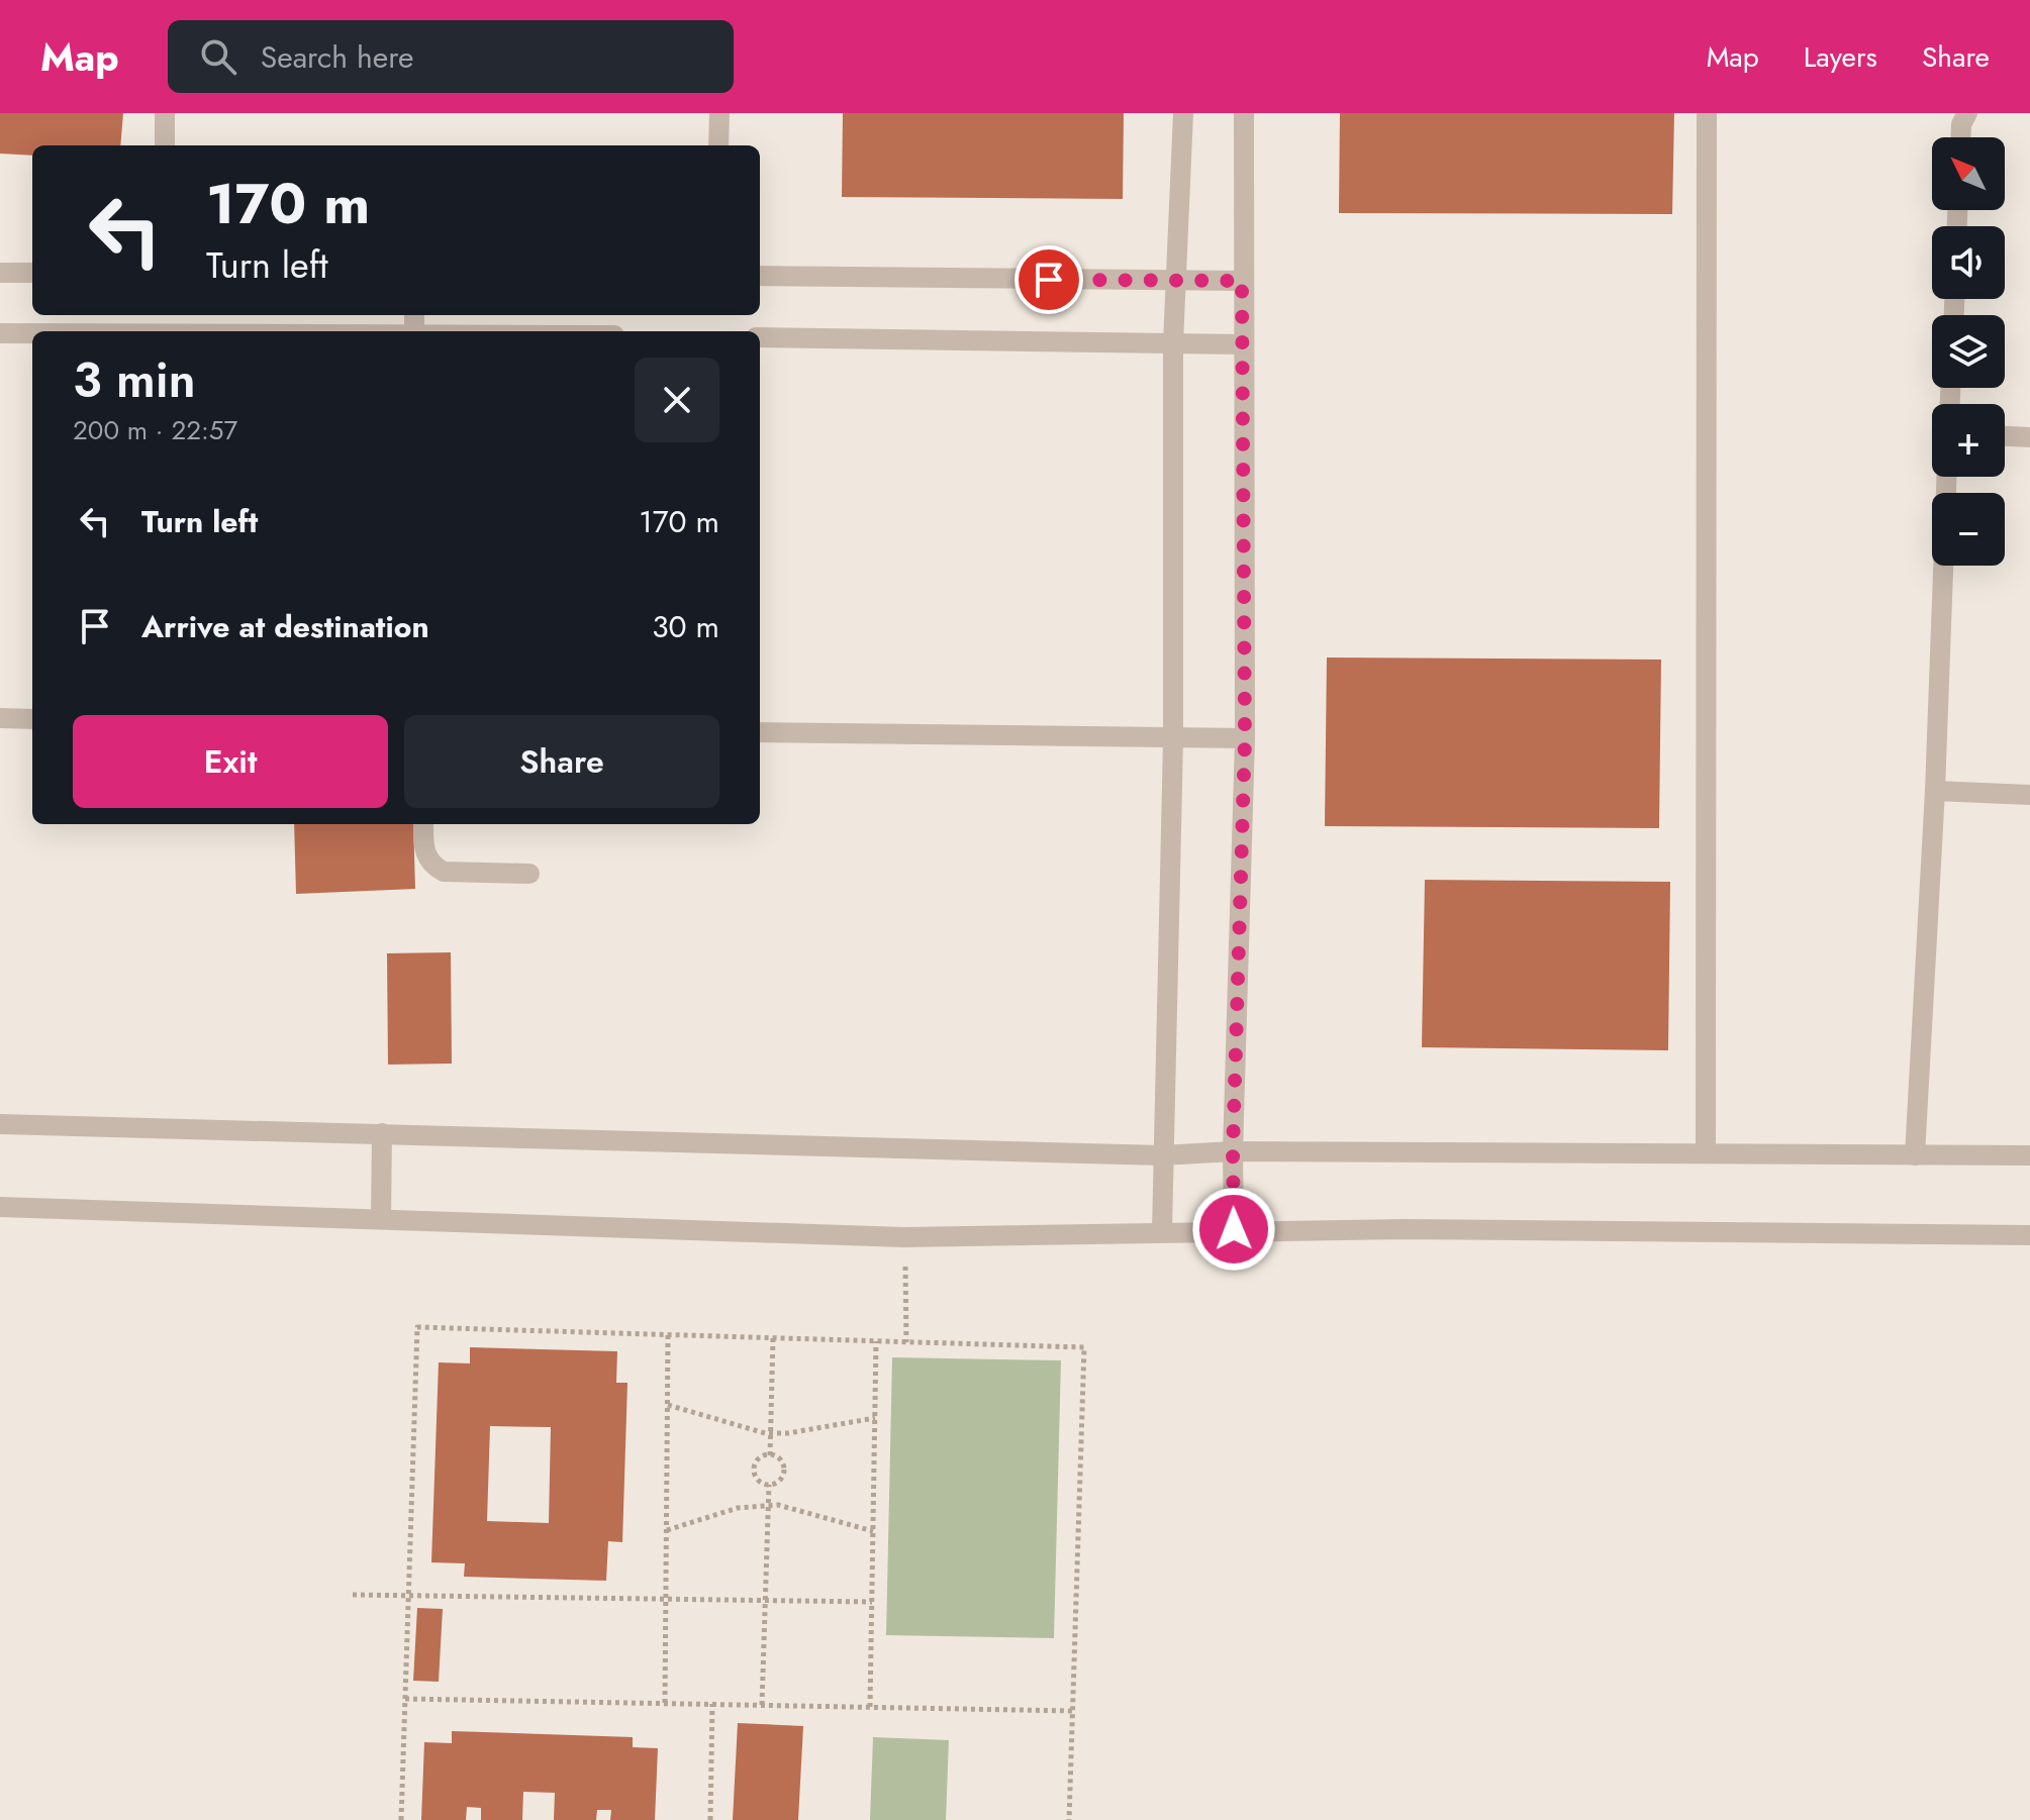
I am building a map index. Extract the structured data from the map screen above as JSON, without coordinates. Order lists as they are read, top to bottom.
{
  "north": "top left",
  "page": {
    "header": "Map",
    "search": "Search here",
    "nav": ["Map", "Layers", "Share"],
    "map_buttons": ["+", "−"],
    "turn": ["170 m", "Turn left"],
    "heading": ["3 min", "200 m · 22:57"],
    "list": [
      {
        "name": "Turn left",
        "value": "170 m"
      },
      {
        "name": "Arrive at destination",
        "value": "30 m"
      }
    ],
    "buttons": ["Exit", "Share"]
  }
}
